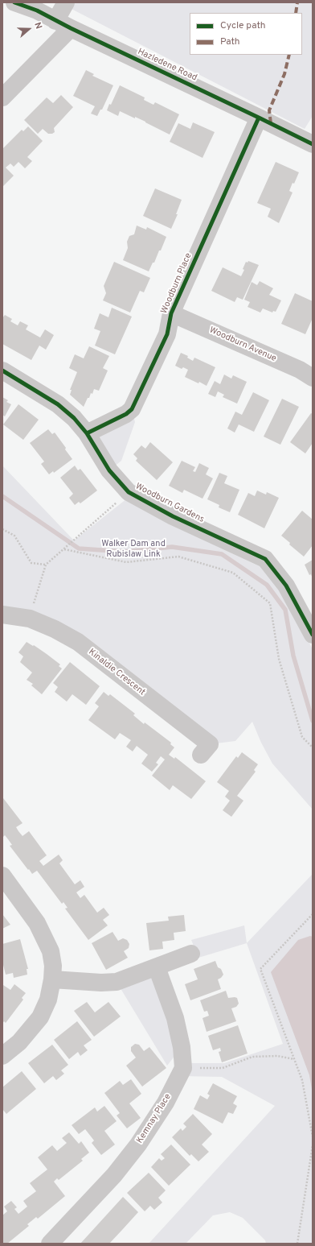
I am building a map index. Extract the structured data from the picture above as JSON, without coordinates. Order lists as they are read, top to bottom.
{
  "streets": {
    "street": [
      "Hazledene Road",
      "Woodburn Place",
      "Woodburn Avenue",
      "Woodburn Gardens",
      "Kinaldie Crescent",
      "Kemnay Place"
    ]
  },
  "crossings": [
    ["Hazledene Road", "Woodburn Place"],
    ["Woodburn Place", "Woodburn Avenue"],
    ["Woodburn Place", "Woodburn Gardens"]
  ],
  "parks": ["Walker Dam and Rubislaw Link"],
  "legend": ["Cycle path", "Path"],
  "north": "right"
}
